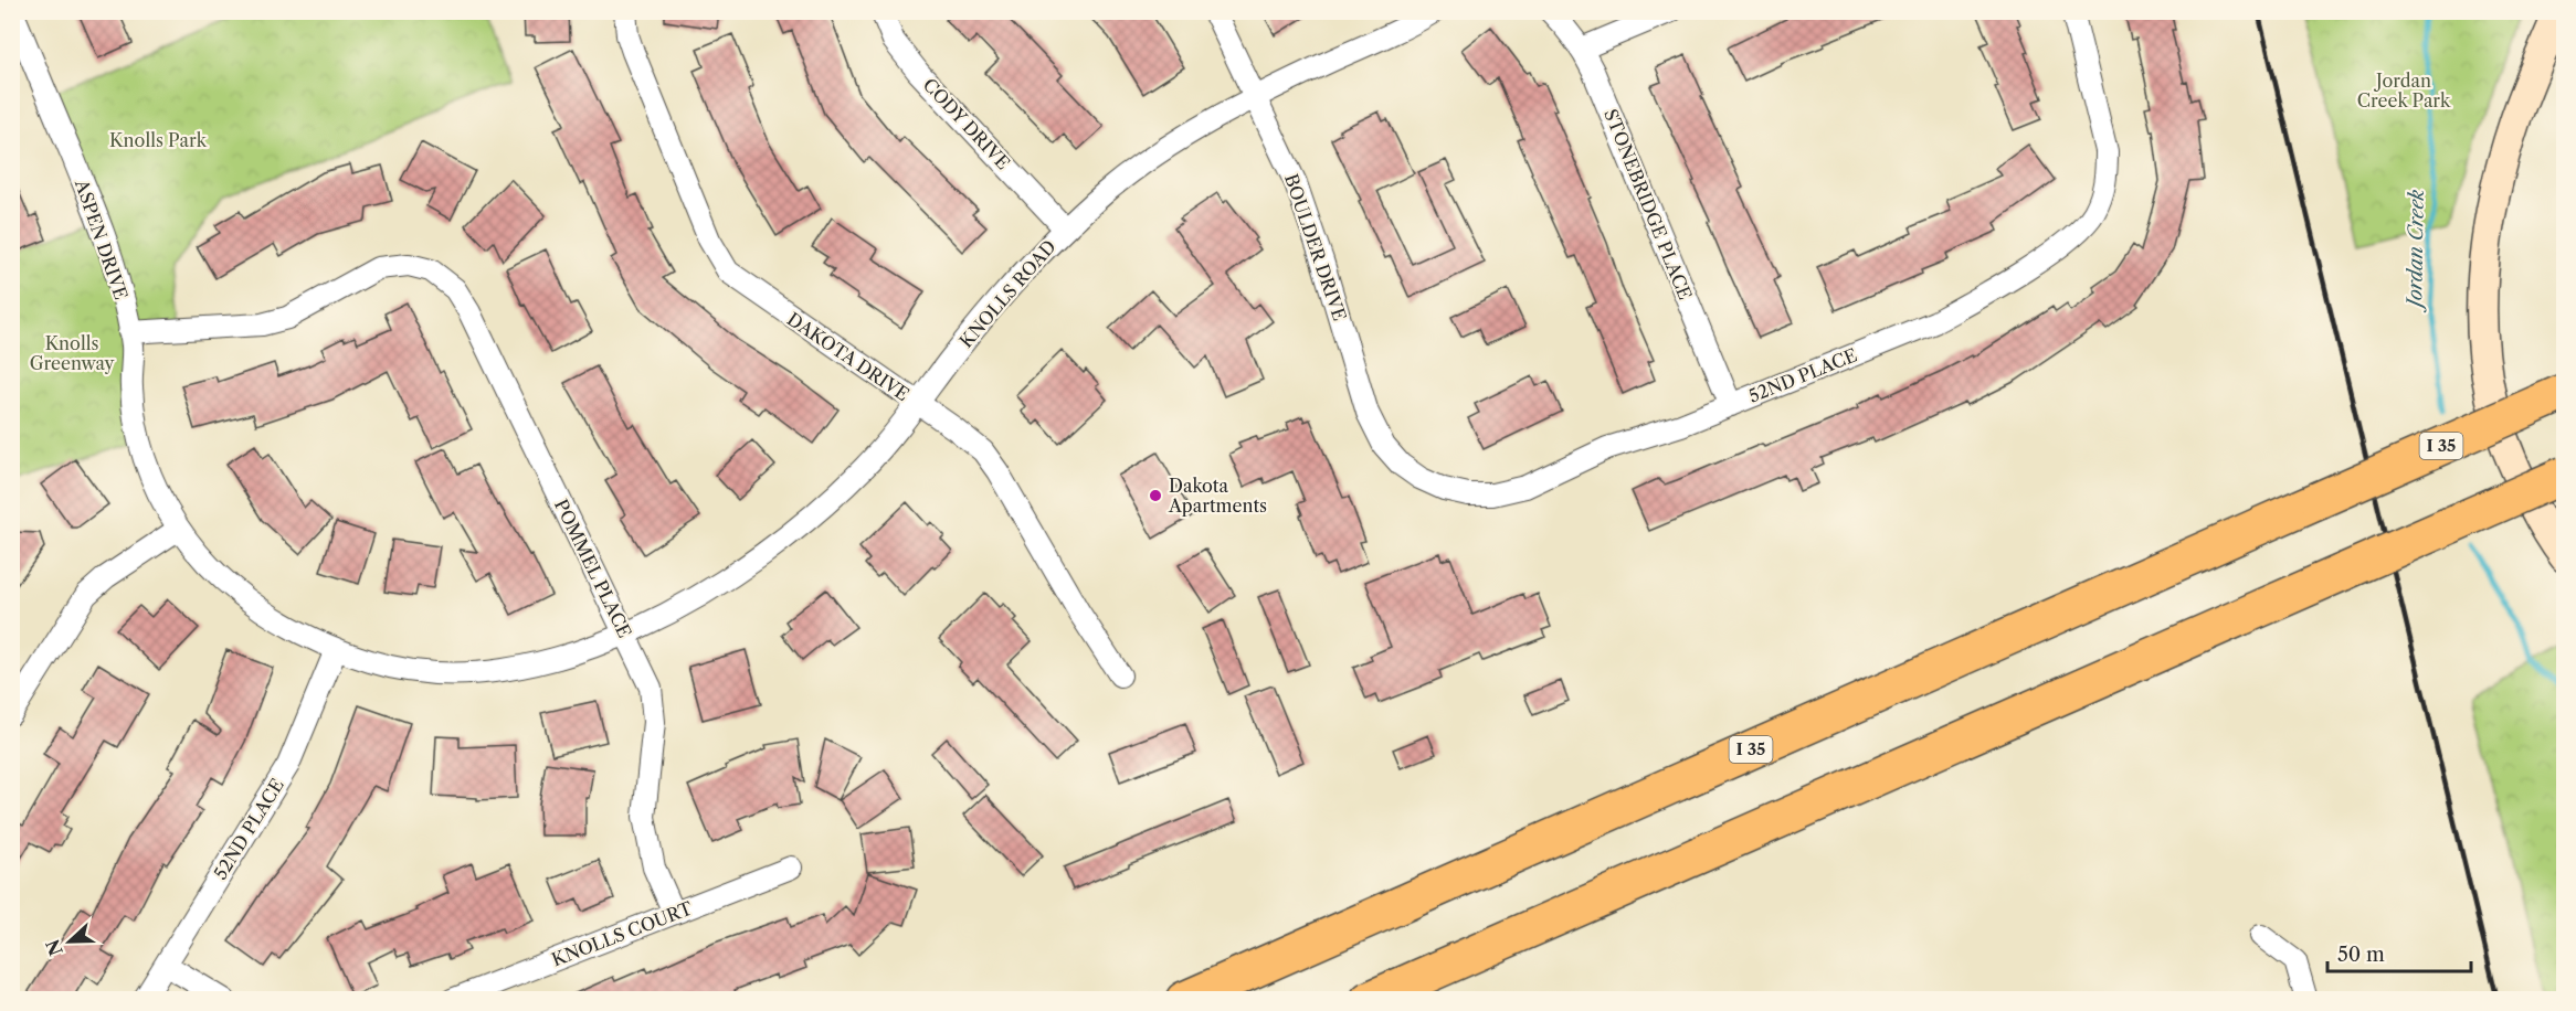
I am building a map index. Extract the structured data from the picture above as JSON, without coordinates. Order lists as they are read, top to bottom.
{
  "streets": {
    "highway": ["I 35"],
    "street": [
      "CODY DRIVE",
      "STONEBRIDGE PLACE",
      "ASPEN DRIVE",
      "BOULDER DRIVE",
      "KNOLLS ROAD",
      "DAKOTA DRIVE",
      "52ND PLACE",
      "POMMEL PLACE",
      "KNOLLS COURT"
    ]
  },
  "crossings": [
    ["CODY DRIVE", "KNOLLS ROAD"],
    ["STONEBRIDGE PLACE", "52ND PLACE"],
    ["ASPEN DRIVE", "KNOLLS ROAD"],
    ["ASPEN DRIVE", "52ND PLACE"],
    ["ASPEN DRIVE", "POMMEL PLACE"],
    ["BOULDER DRIVE", "KNOLLS ROAD"],
    ["BOULDER DRIVE", "52ND PLACE"],
    ["KNOLLS ROAD", "DAKOTA DRIVE"],
    ["KNOLLS ROAD", "POMMEL PLACE"],
    ["POMMEL PLACE", "KNOLLS COURT"]
  ],
  "water": ["Jordan Creek"],
  "parks": ["Jordan Creek Park", "Knolls Park", "Knolls Greenway"],
  "places": ["Dakota Apartments"],
  "scale_bar": "50 m",
  "north": "left"
}
